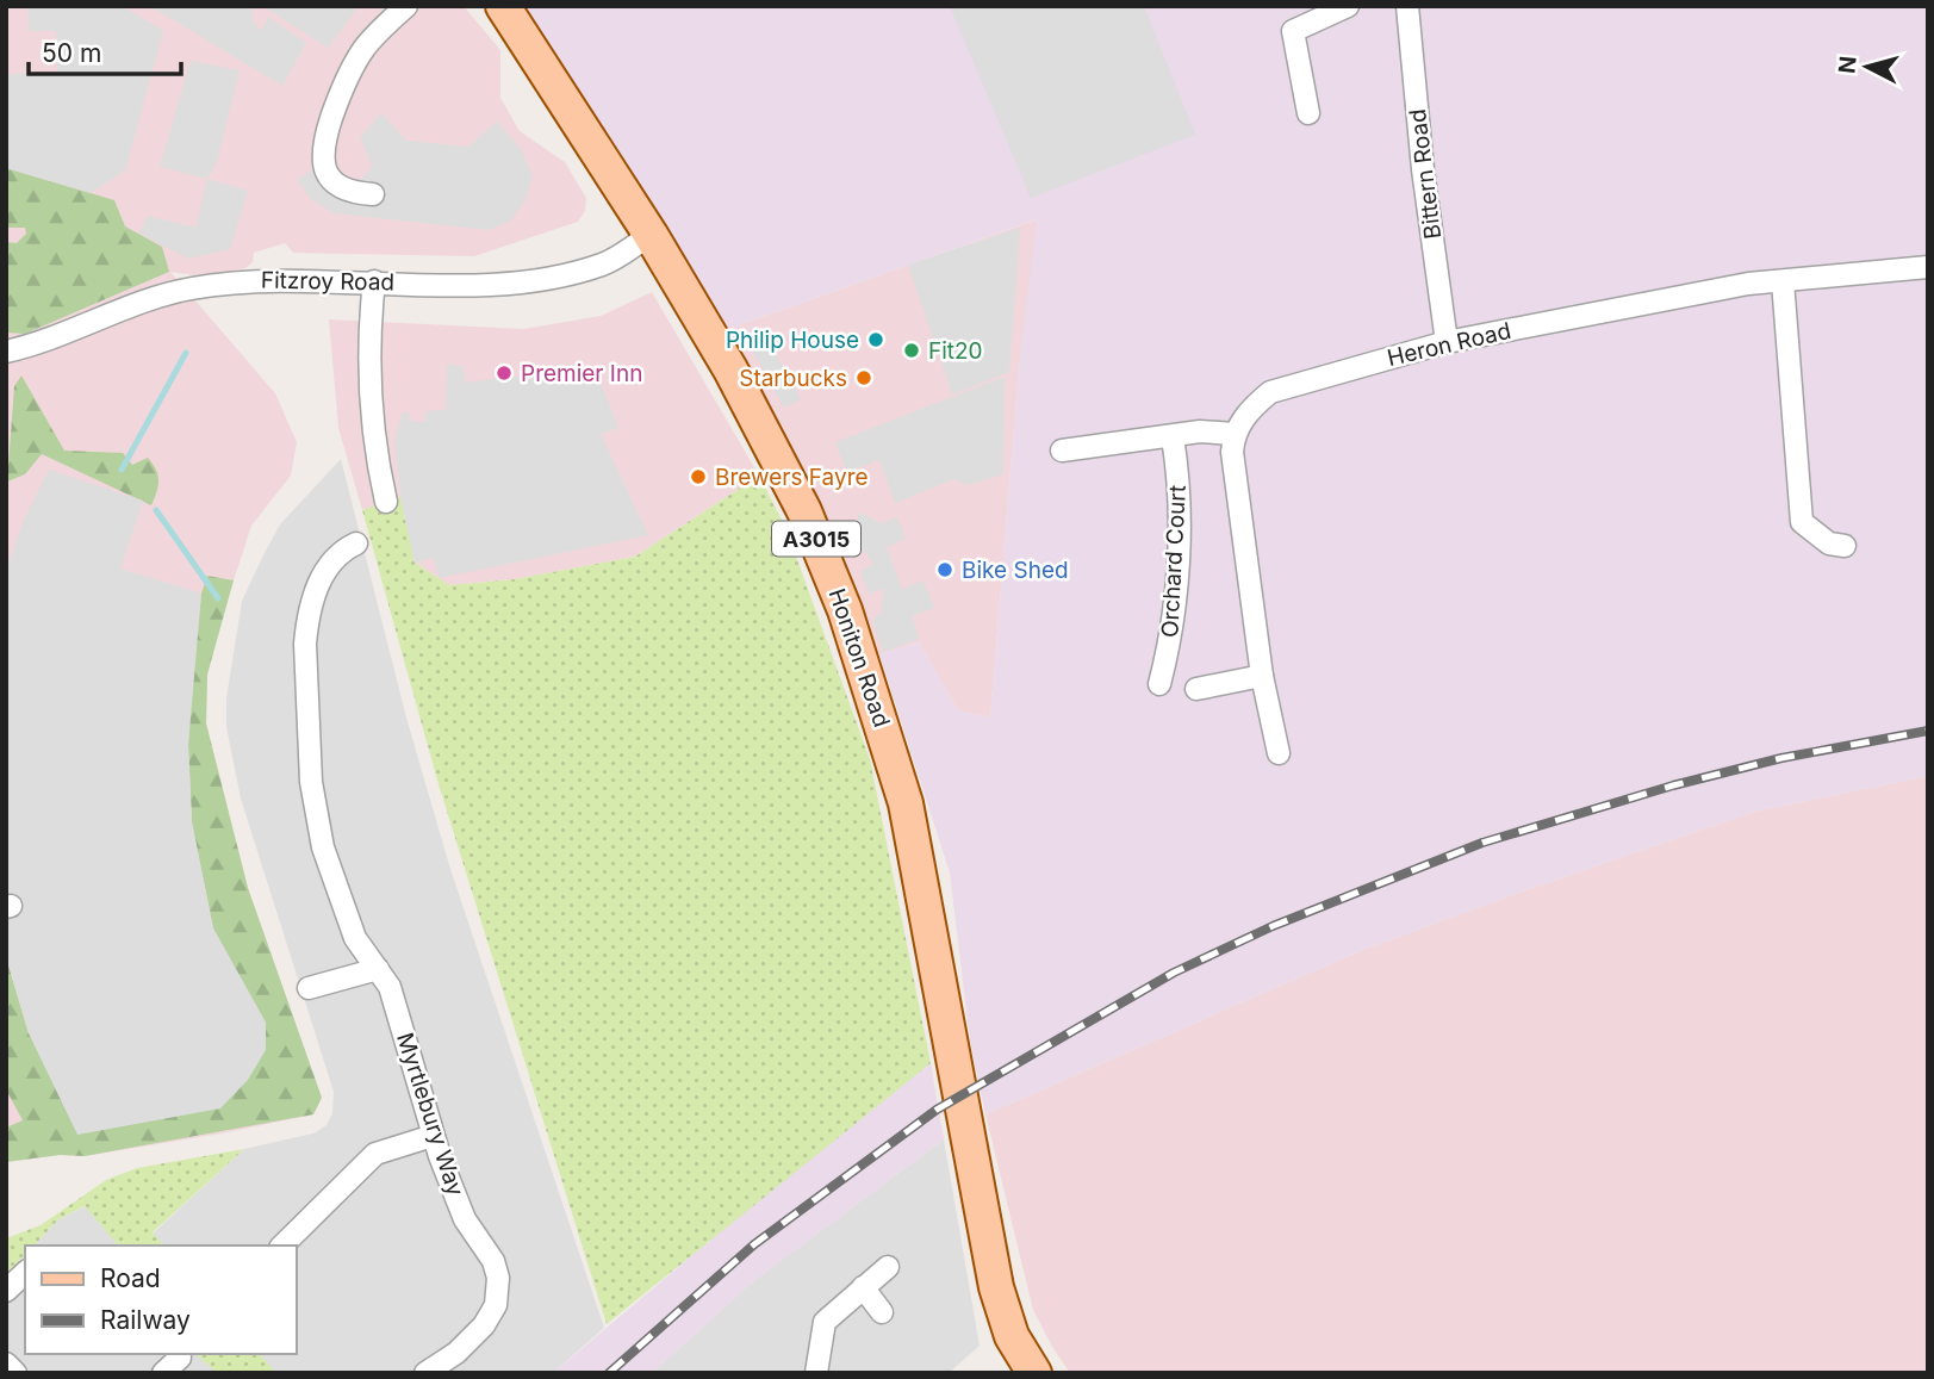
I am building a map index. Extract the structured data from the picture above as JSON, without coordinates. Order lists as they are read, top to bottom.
{
  "streets": {
    "main road": ["A3015", "Honiton Road"],
    "street": [
      "Bittern Road",
      "Fitzroy Road",
      "Heron Road",
      "Orchard Court",
      "Myrtlebury Way"
    ]
  },
  "crossings": [
    ["Bittern Road", "Heron Road"],
    ["Fitzroy Road", "Honiton Road"]
  ],
  "places": [
    "Philip House",
    "Fit20",
    "Premier Inn",
    "Starbucks",
    "Brewers Fayre",
    "Bike Shed"
  ],
  "legend": ["Road", "Railway"],
  "scale_bar": "50 m",
  "north": "left"
}
